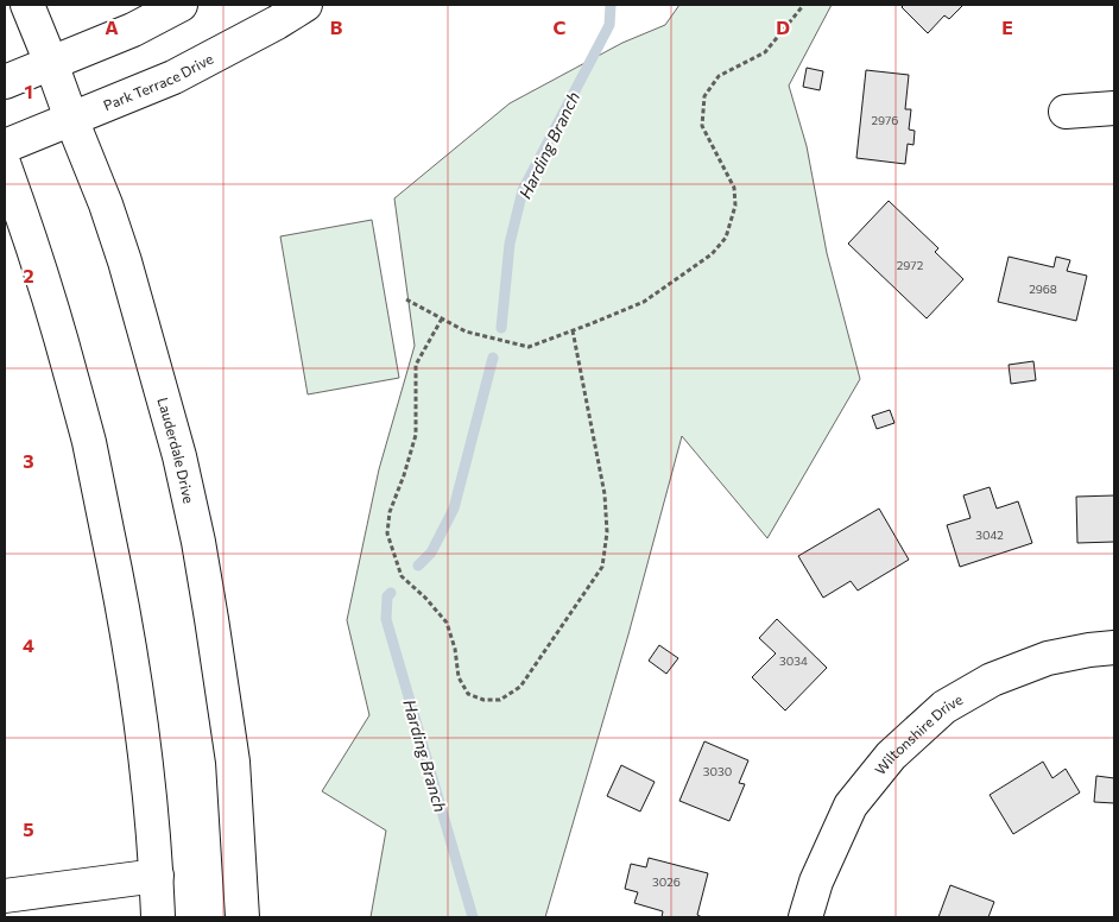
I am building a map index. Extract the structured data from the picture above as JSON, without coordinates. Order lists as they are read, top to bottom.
{
  "streets": {
    "main road": ["Park Terrace Drive", "Lauderdale Drive", "Wiltonshire Drive"]
  },
  "crossings": [
    ["Park Terrace Drive", "Lauderdale Drive"]
  ],
  "water": ["Harding Branch"],
  "house_numbers": [
    "2976",
    "2972",
    "2968",
    "3042",
    "3034",
    "3030",
    "3026"
  ],
  "grid": {
    "columns": [
      "A",
      "B",
      "C",
      "D",
      "E"
    ],
    "rows": [
      "1",
      "2",
      "3",
      "4",
      "5"
    ]
  }
}
